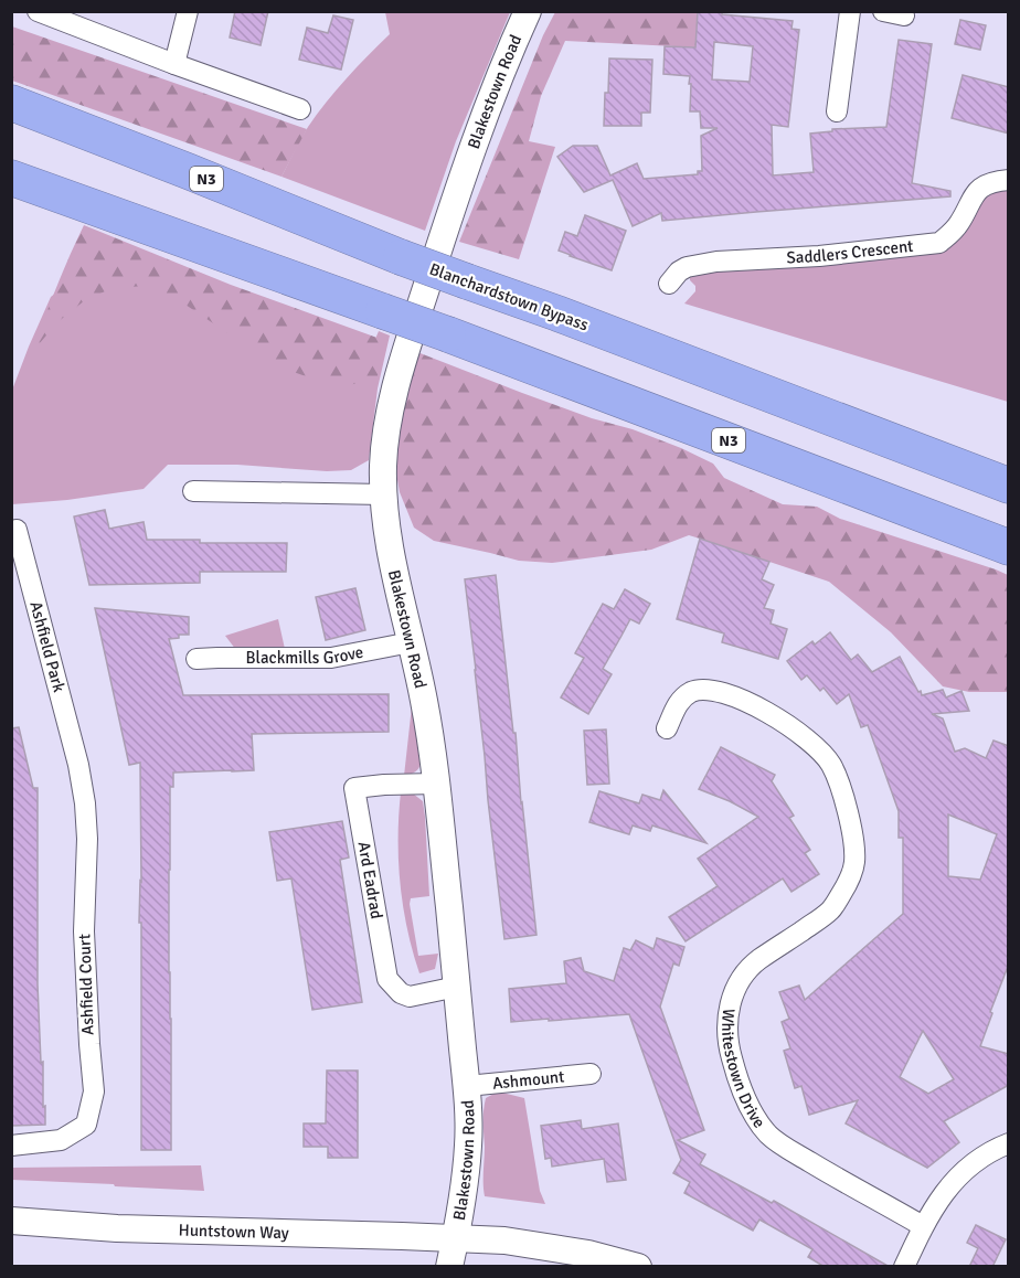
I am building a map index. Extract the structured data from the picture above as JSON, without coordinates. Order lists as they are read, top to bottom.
{
  "streets": {
    "highway": ["N3", "Blanchardstown Bypass"],
    "street": [
      "Blakestown Road",
      "Saddlers Crescent",
      "Ashfield Park",
      "Blackmills Grove",
      "Ard Eadrad",
      "Ashfield Court",
      "Whitestown Drive",
      "Ashmount",
      "Huntstown Way"
    ]
  },
  "crossings": [
    ["Blakestown Road", "Blackmills Grove"],
    ["Blakestown Road", "Ard Eadrad"],
    ["Blakestown Road", "Ashmount"],
    ["Blakestown Road", "Huntstown Way"],
    ["Ashfield Park", "Ashfield Court"]
  ]
}
